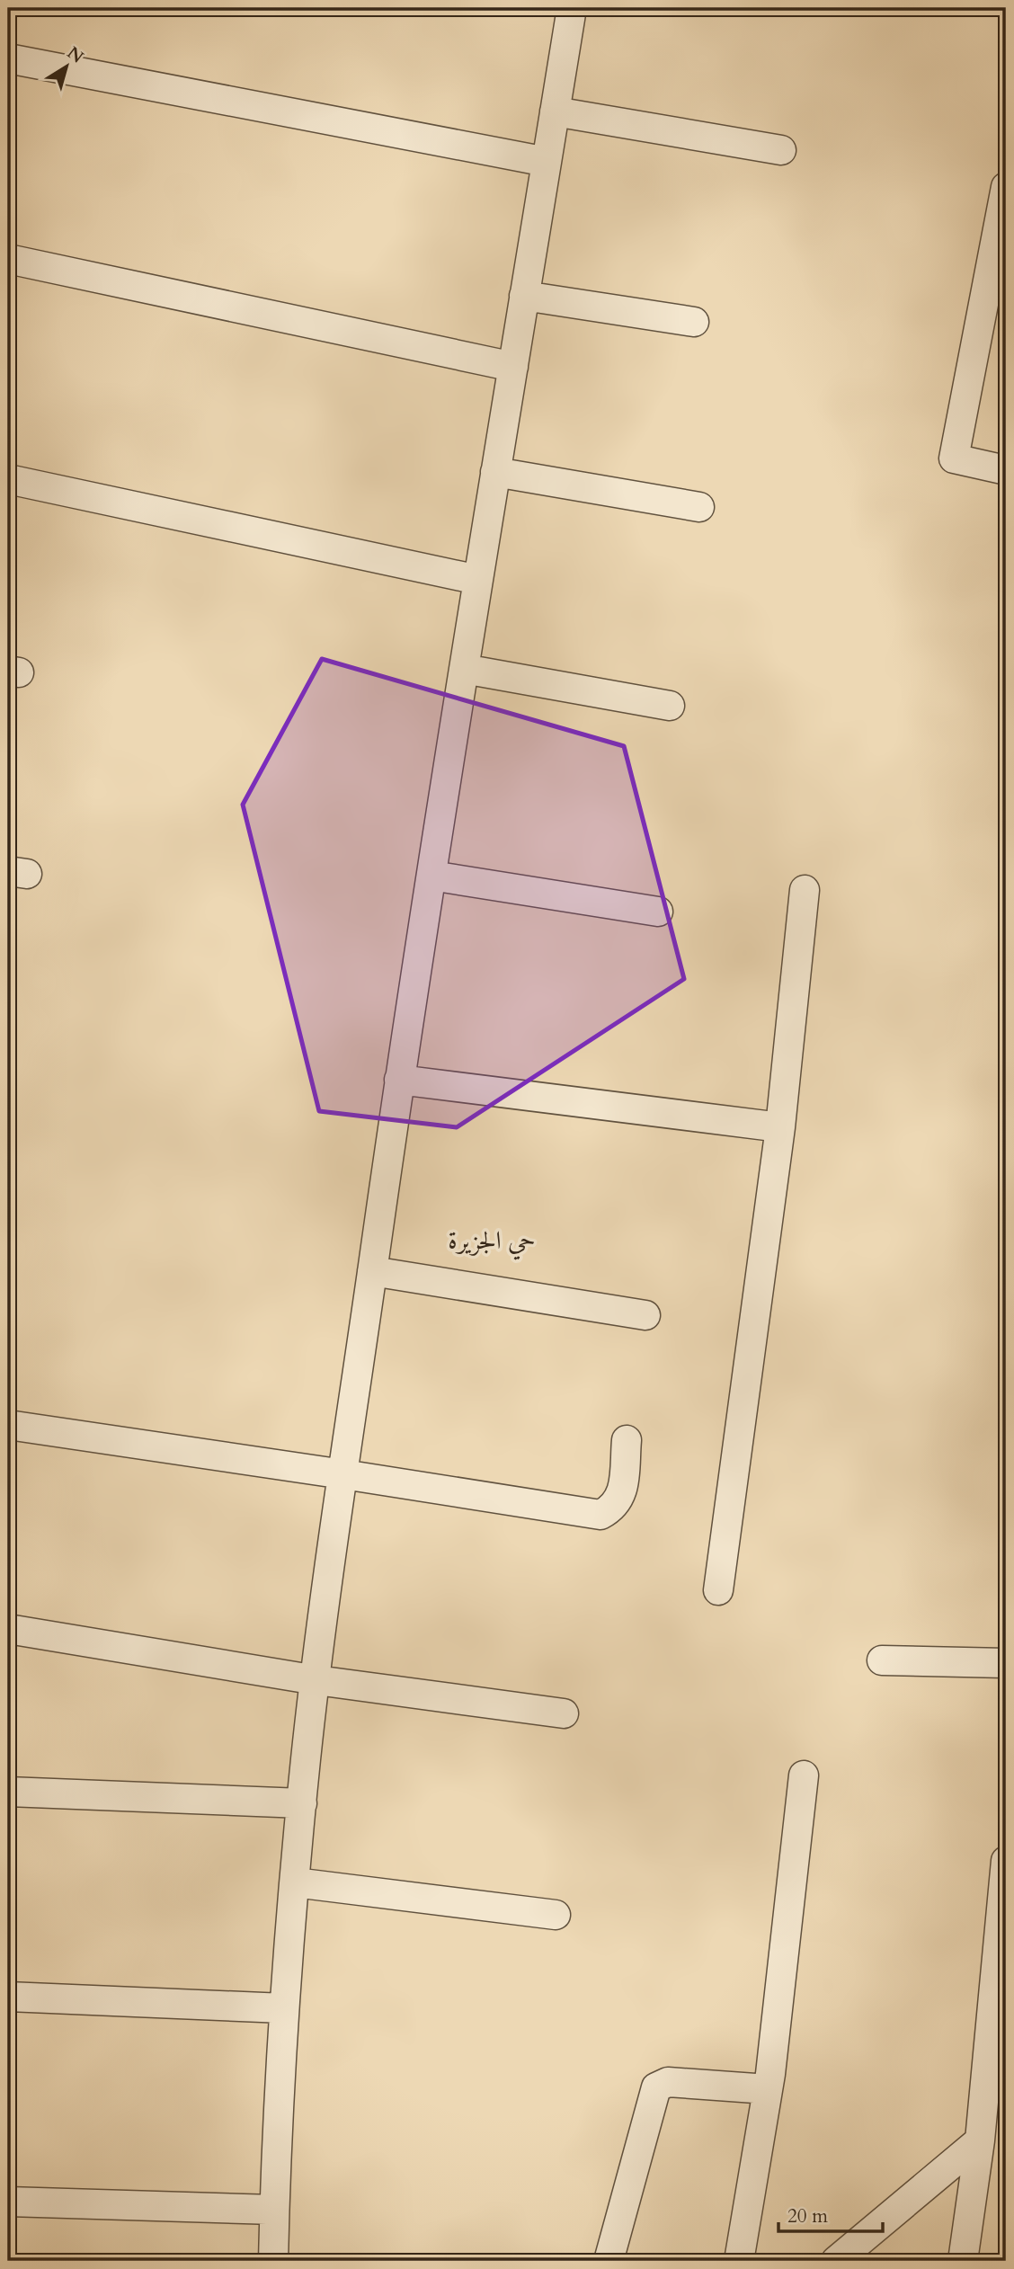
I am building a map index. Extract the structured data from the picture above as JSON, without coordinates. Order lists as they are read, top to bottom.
{
  "districts": ["حي الجزيرة"],
  "scale_bar": "20 m",
  "north": "top right"
}
